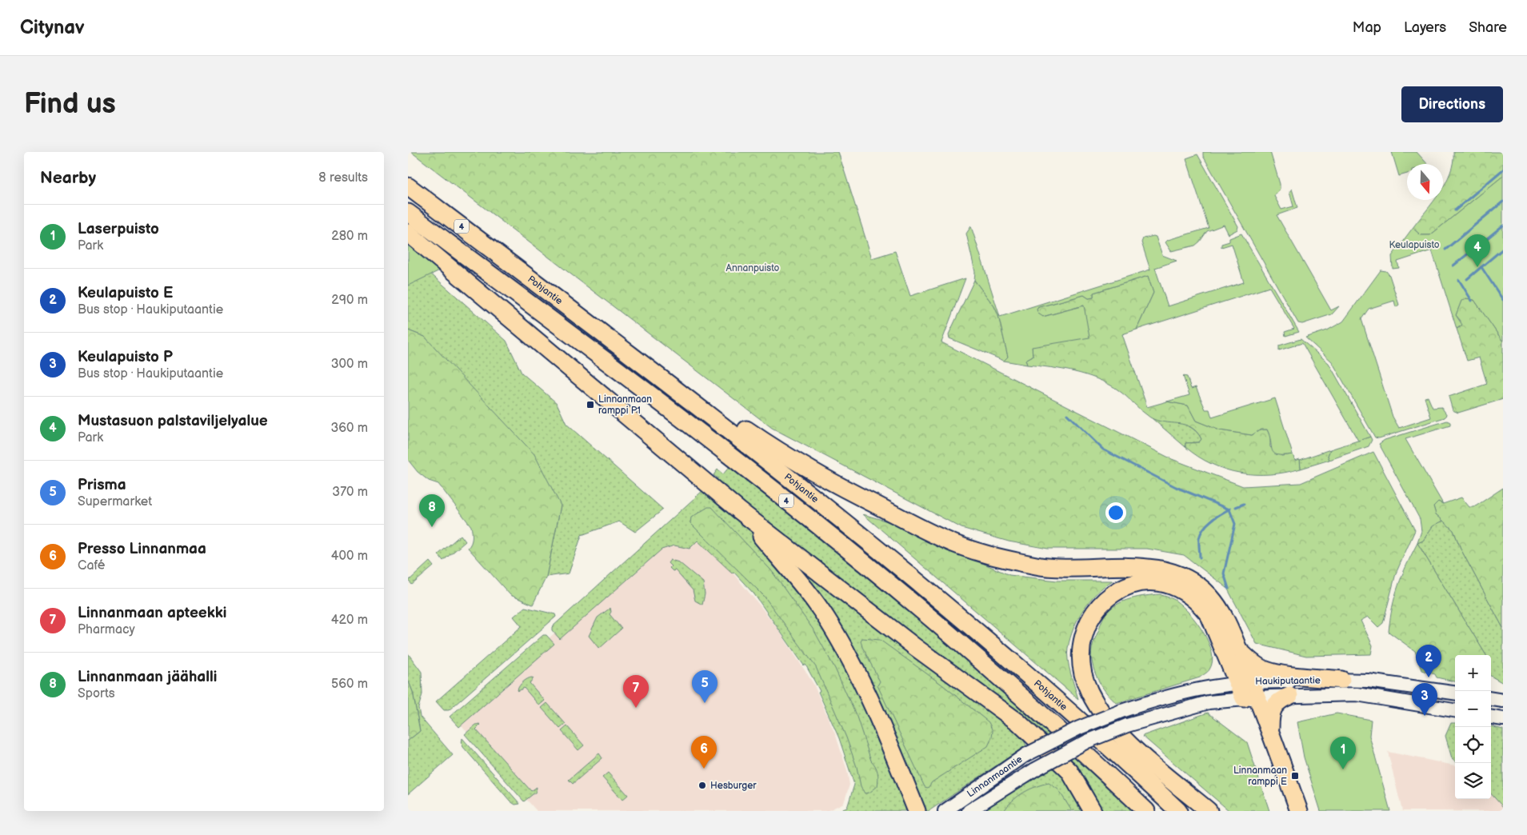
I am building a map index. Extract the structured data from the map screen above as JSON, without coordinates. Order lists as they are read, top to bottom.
{
  "streets": {
    "highway": ["4", "Pohjantie"],
    "main road": ["Haukiputaantie", "Linnanmaantie"]
  },
  "crossings": [
    ["Haukiputaantie", "Linnanmaantie"]
  ],
  "parks": ["Keulapuisto", "Annanpuisto"],
  "places": {
    "transit": ["Linnanmaan ramppi P1", "Linnanmaan ramppi E"],
    "other": ["Hesburger"]
  },
  "north": "bottom",
  "page": {
    "header": "Citynav",
    "nav": ["Map", "Layers", "Share"],
    "buttons": "Directions",
    "title": "Find us",
    "heading": ["Nearby", "8 results"],
    "list": [
      {
        "mark": "1",
        "name": "Laserpuisto",
        "note": "Park",
        "value": "280 m"
      },
      {
        "mark": "2",
        "name": "Keulapuisto E",
        "note": "Bus stop · Haukiputaantie",
        "value": "290 m"
      },
      {
        "mark": "3",
        "name": "Keulapuisto P",
        "note": "Bus stop · Haukiputaantie",
        "value": "300 m"
      },
      {
        "mark": "4",
        "name": "Mustasuon palstaviljelyalue",
        "note": "Park",
        "value": "360 m"
      },
      {
        "mark": "5",
        "name": "Prisma",
        "note": "Supermarket",
        "value": "370 m"
      },
      {
        "mark": "6",
        "name": "Presso Linnanmaa",
        "note": "Café",
        "value": "400 m"
      },
      {
        "mark": "7",
        "name": "Linnanmaan apteekki",
        "note": "Pharmacy",
        "value": "420 m"
      },
      {
        "mark": "8",
        "name": "Linnanmaan jäähalli",
        "note": "Sports",
        "value": "560 m"
      }
    ],
    "pins": [
      "4",
      "8",
      "2",
      "5",
      "7",
      "3",
      "6",
      "1"
    ],
    "map_buttons": ["+", "−"]
  }
}
